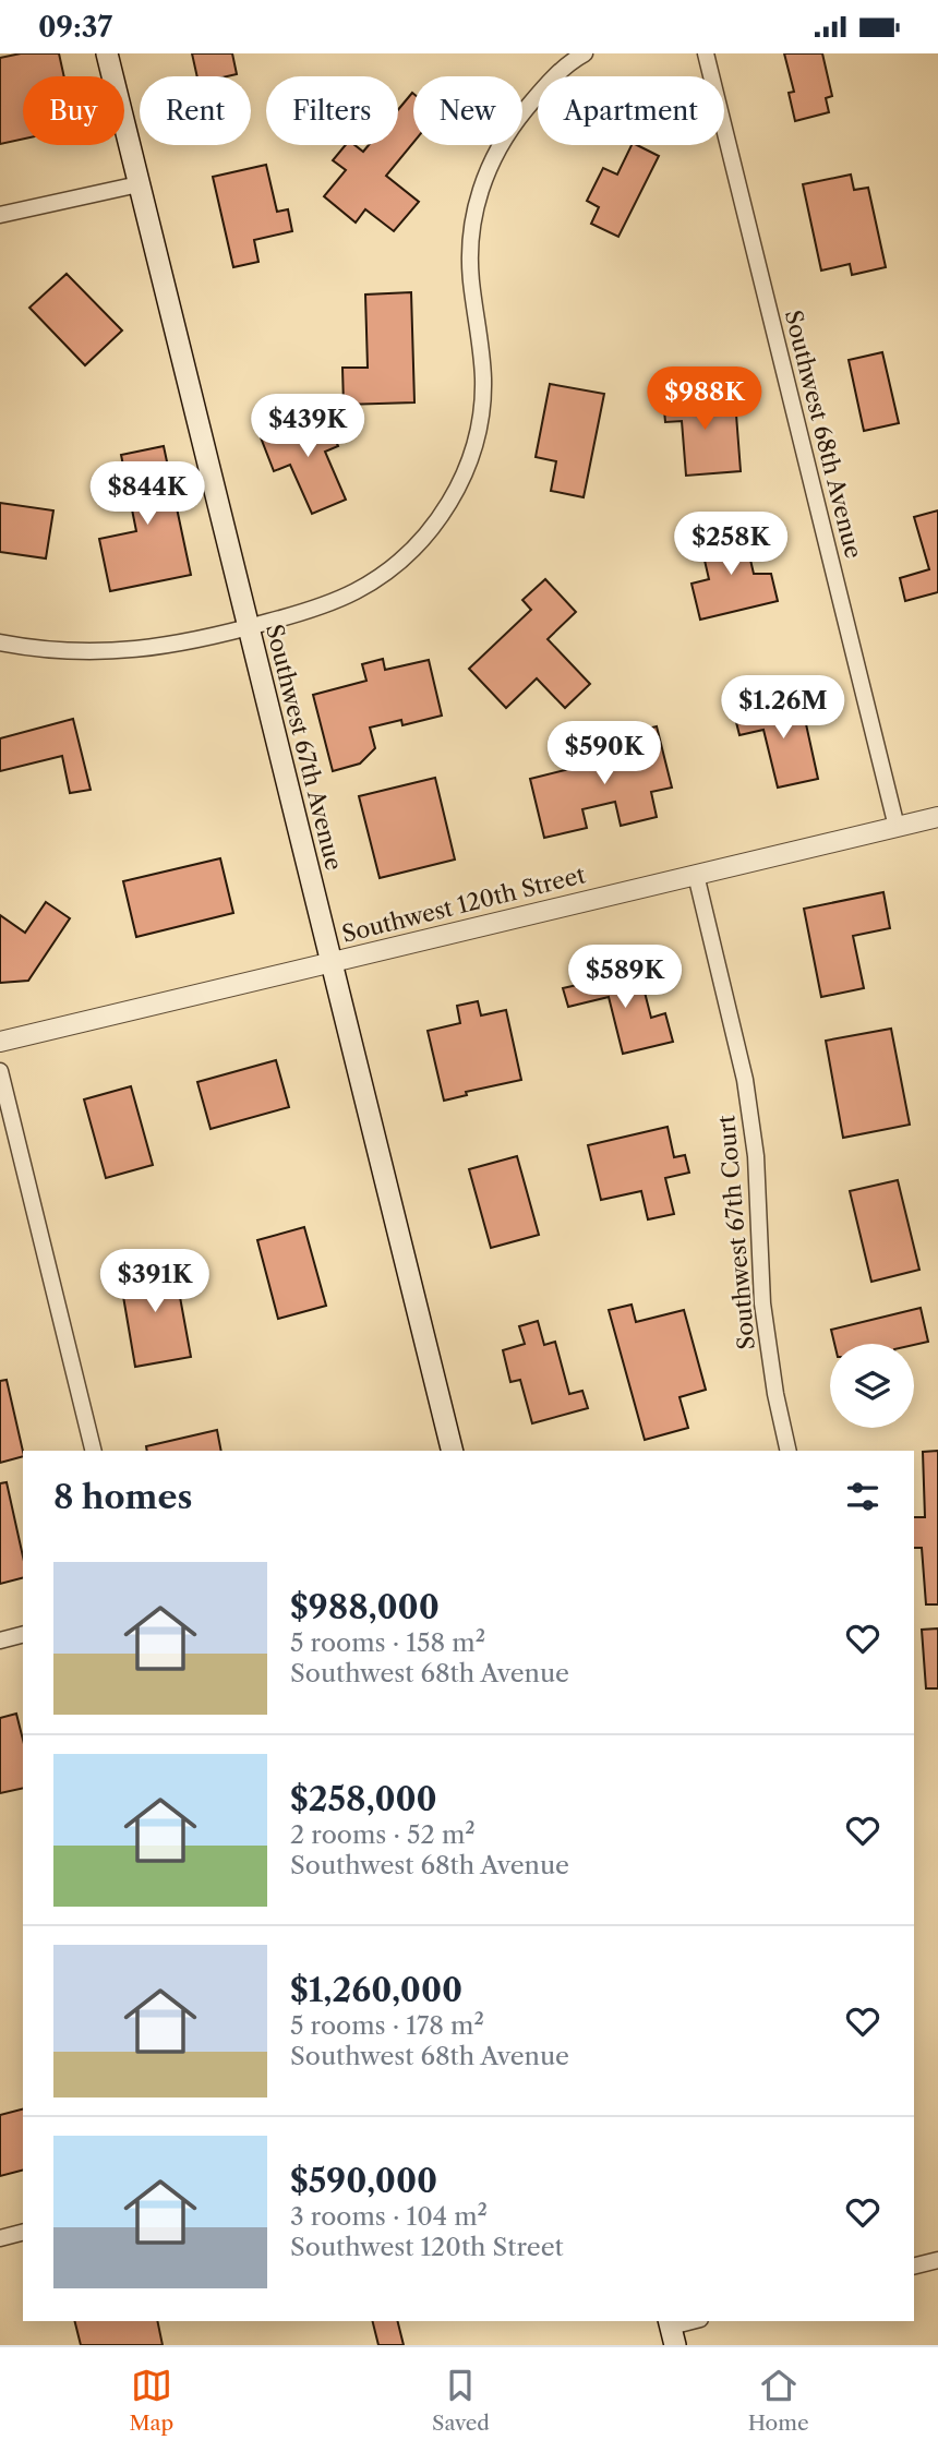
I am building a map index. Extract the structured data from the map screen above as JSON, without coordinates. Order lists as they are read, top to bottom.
{
  "streets": {
    "main road": ["Southwest 67th Avenue"],
    "street": ["Southwest 68th Avenue", "Southwest 120th Street", "Southwest 67th Court"]
  },
  "crossings": [
    ["Southwest 68th Avenue", "Southwest 120th Street"],
    ["Southwest 67th Avenue", "Southwest 120th Street"],
    ["Southwest 120th Street", "Southwest 67th Court"]
  ],
  "page": {
    "status": "09:37",
    "chip": [
      "Buy",
      "Rent",
      "Filters",
      "New",
      "Apartment"
    ],
    "price": [
      "$988K",
      "$439K",
      "$844K",
      "$258K",
      "$1.26M",
      "$590K",
      "$589K",
      "$391K"
    ],
    "heading": "8 homes",
    "list": [
      {
        "name": "$988,000",
        "note": "5 rooms · 158 m² · Southwest 68th Avenue"
      },
      {
        "name": "$258,000",
        "note": "2 rooms · 52 m² · Southwest 68th Avenue"
      },
      {
        "name": "$1,260,000",
        "note": "5 rooms · 178 m² · Southwest 68th Avenue"
      },
      {
        "name": "$590,000",
        "note": "3 rooms · 104 m² · Southwest 120th Street"
      }
    ],
    "tabs": ["Map", "Saved", "Home"]
  }
}
